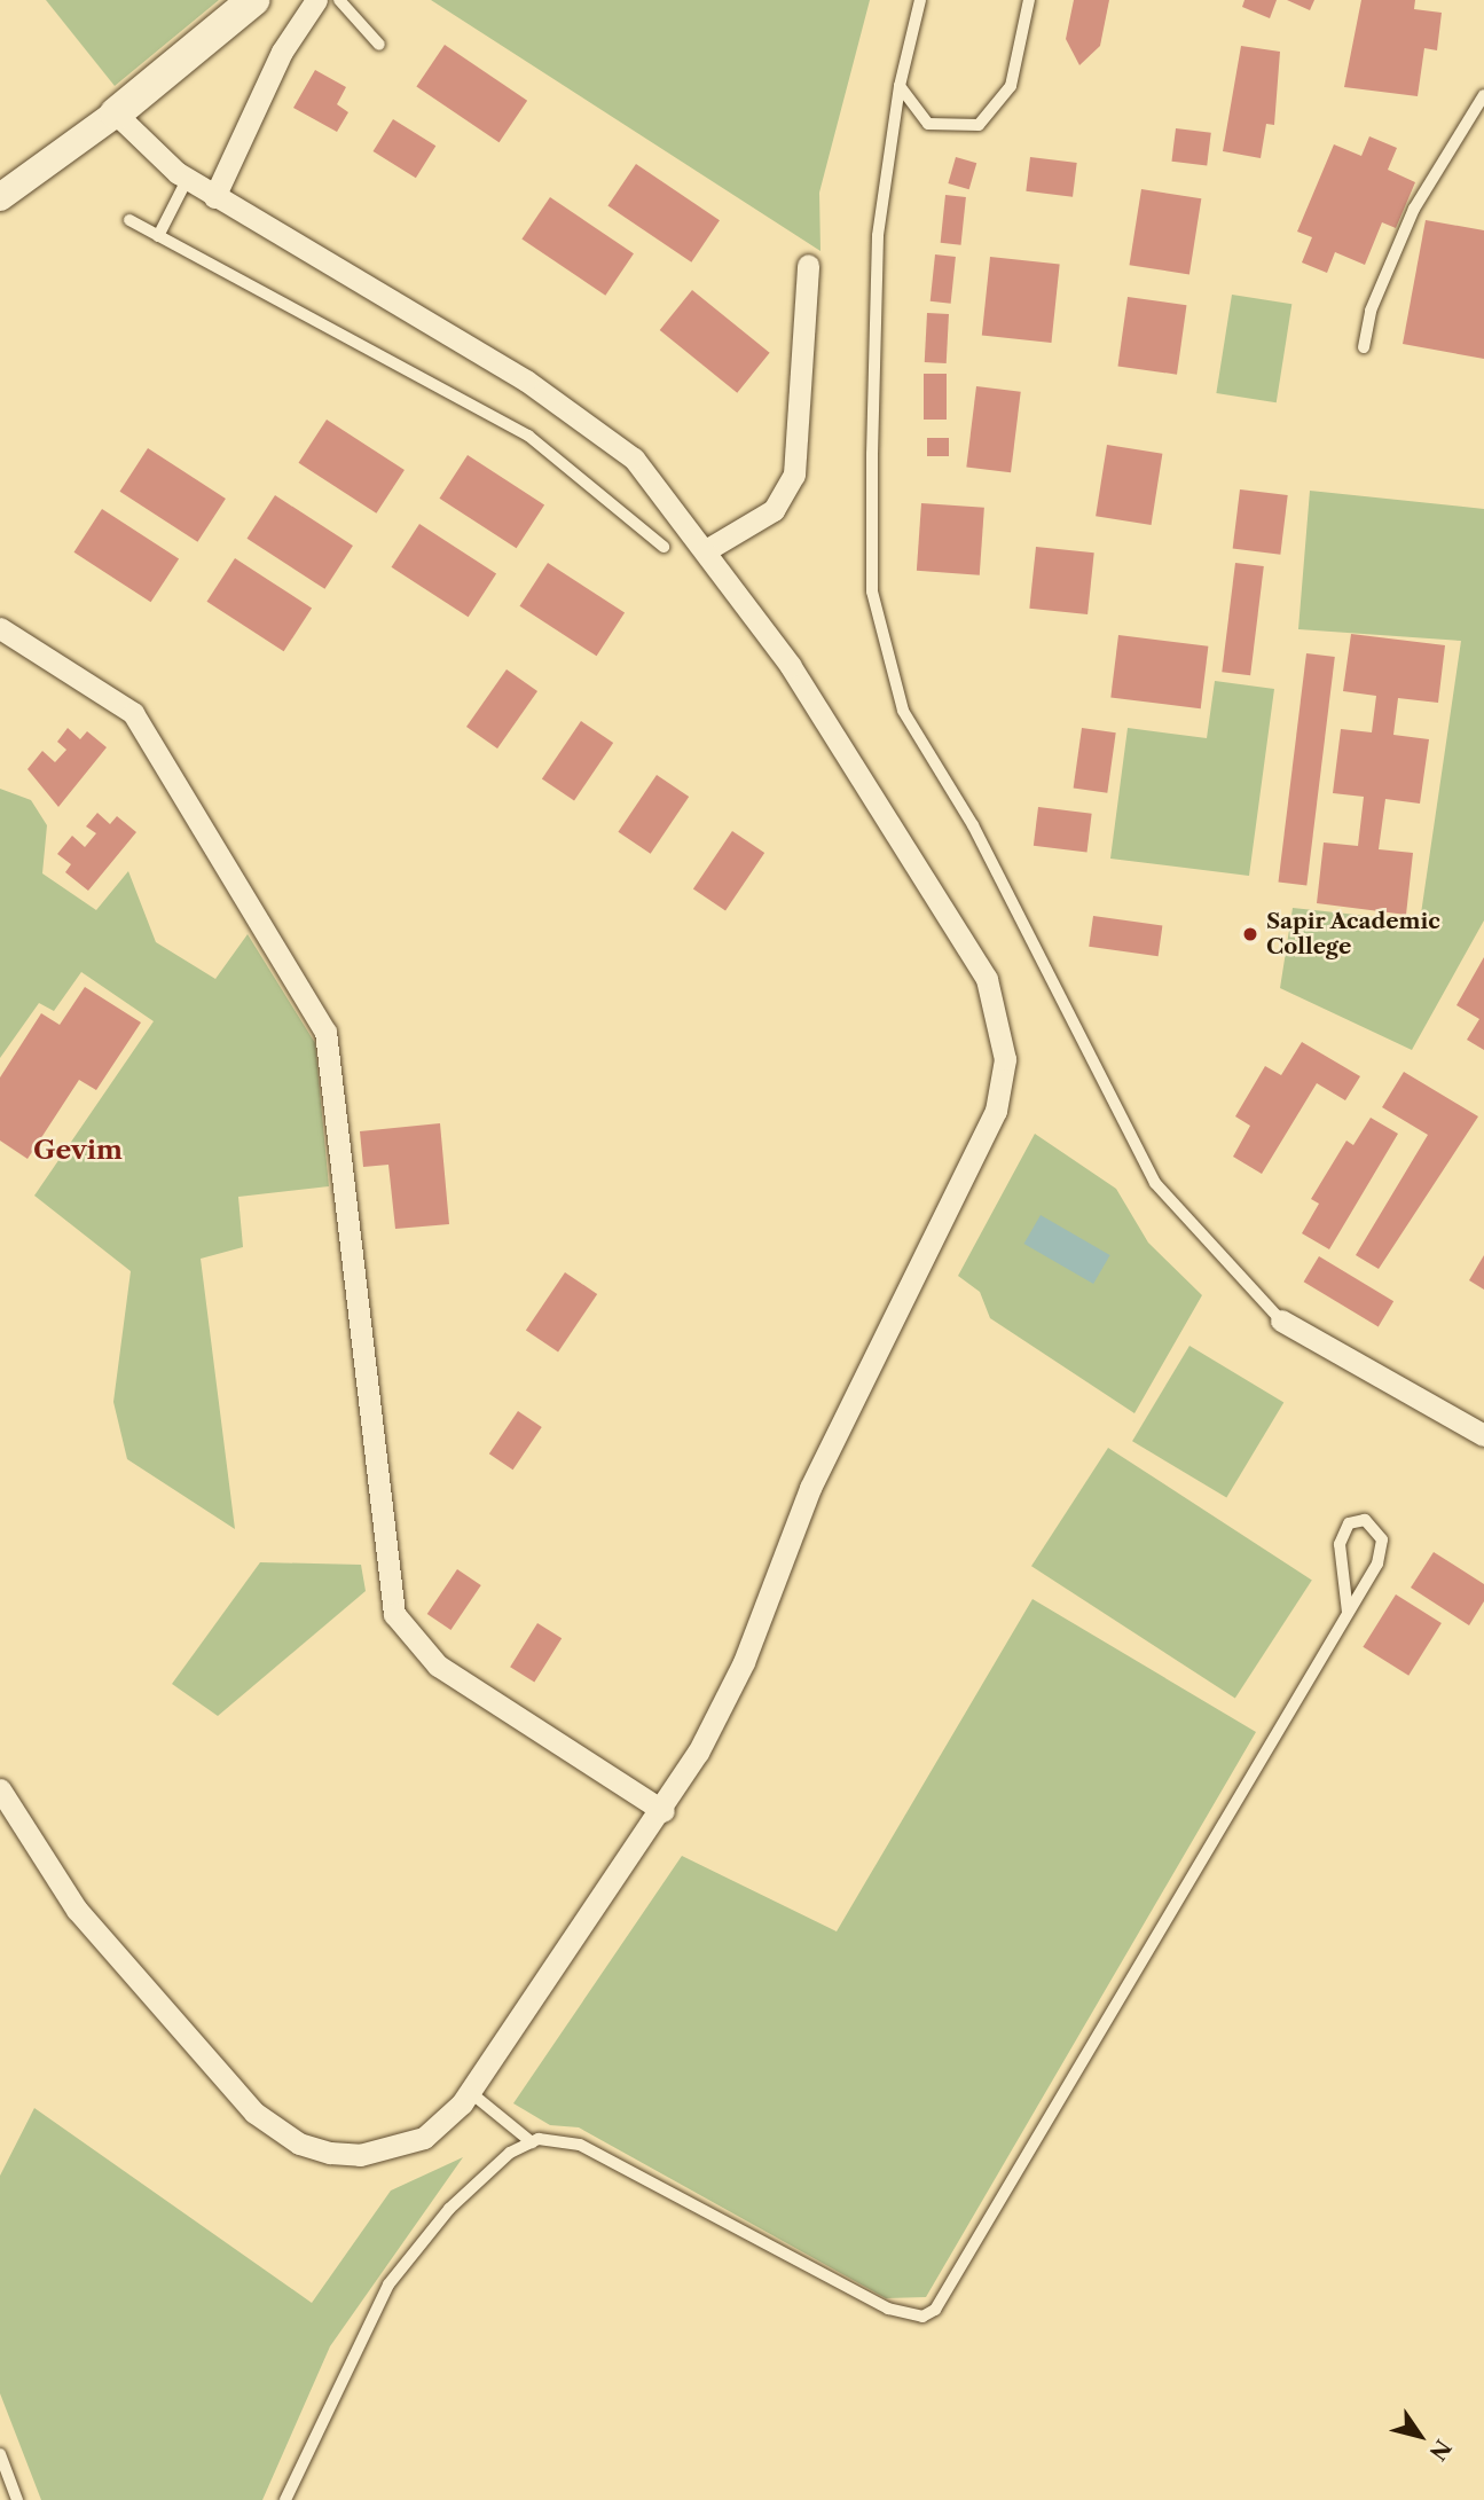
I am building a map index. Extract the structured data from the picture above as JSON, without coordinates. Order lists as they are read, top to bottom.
{
  "districts": ["Gevim"],
  "places": ["Sapir Academic College"],
  "north": "bottom right"
}
